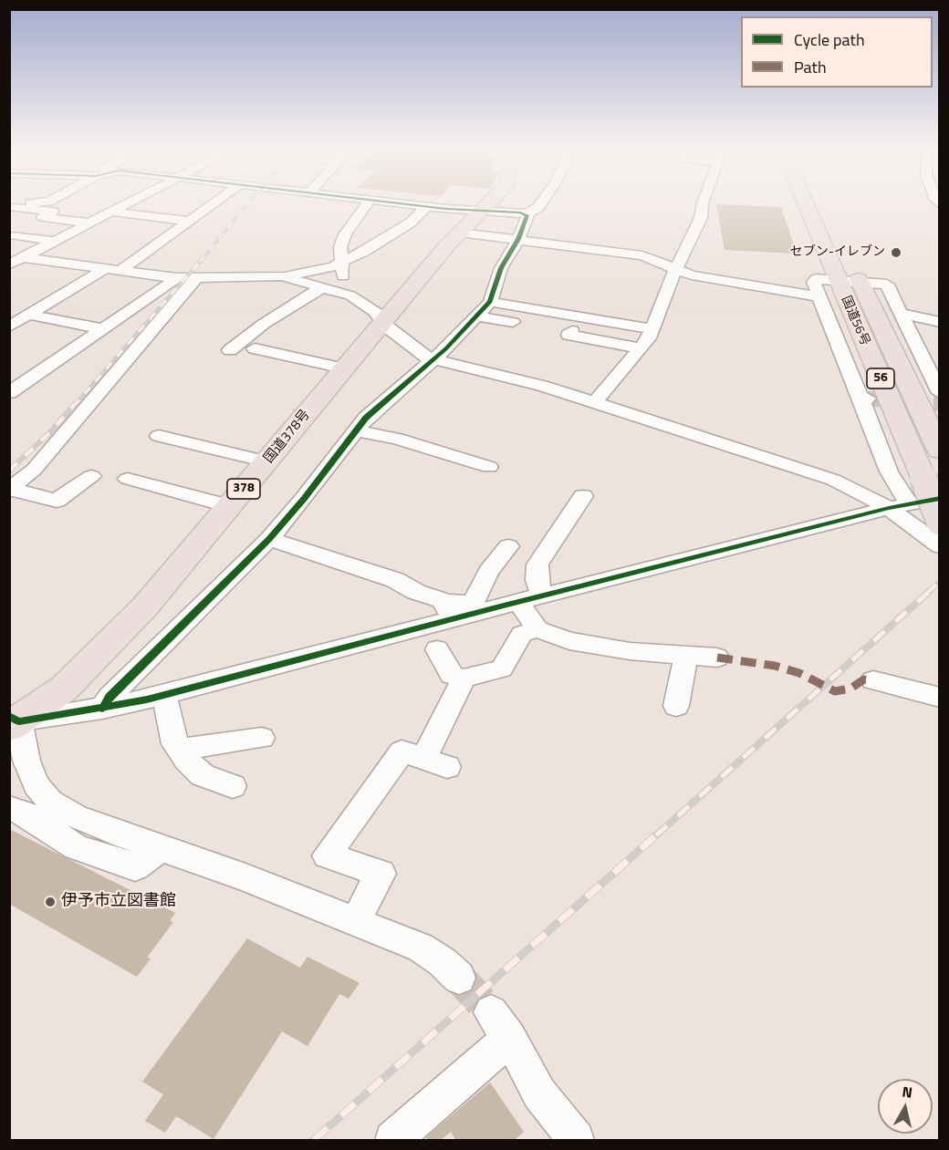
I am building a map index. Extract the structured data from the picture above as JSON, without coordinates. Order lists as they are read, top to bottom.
{
  "streets": {
    "highway": [
      "国道56号",
      "56",
      "国道378号",
      "378"
    ]
  },
  "places": ["セブン-イレブン", "伊予市立図書館"],
  "legend": ["Cycle path", "Path"],
  "north": "top"
}
